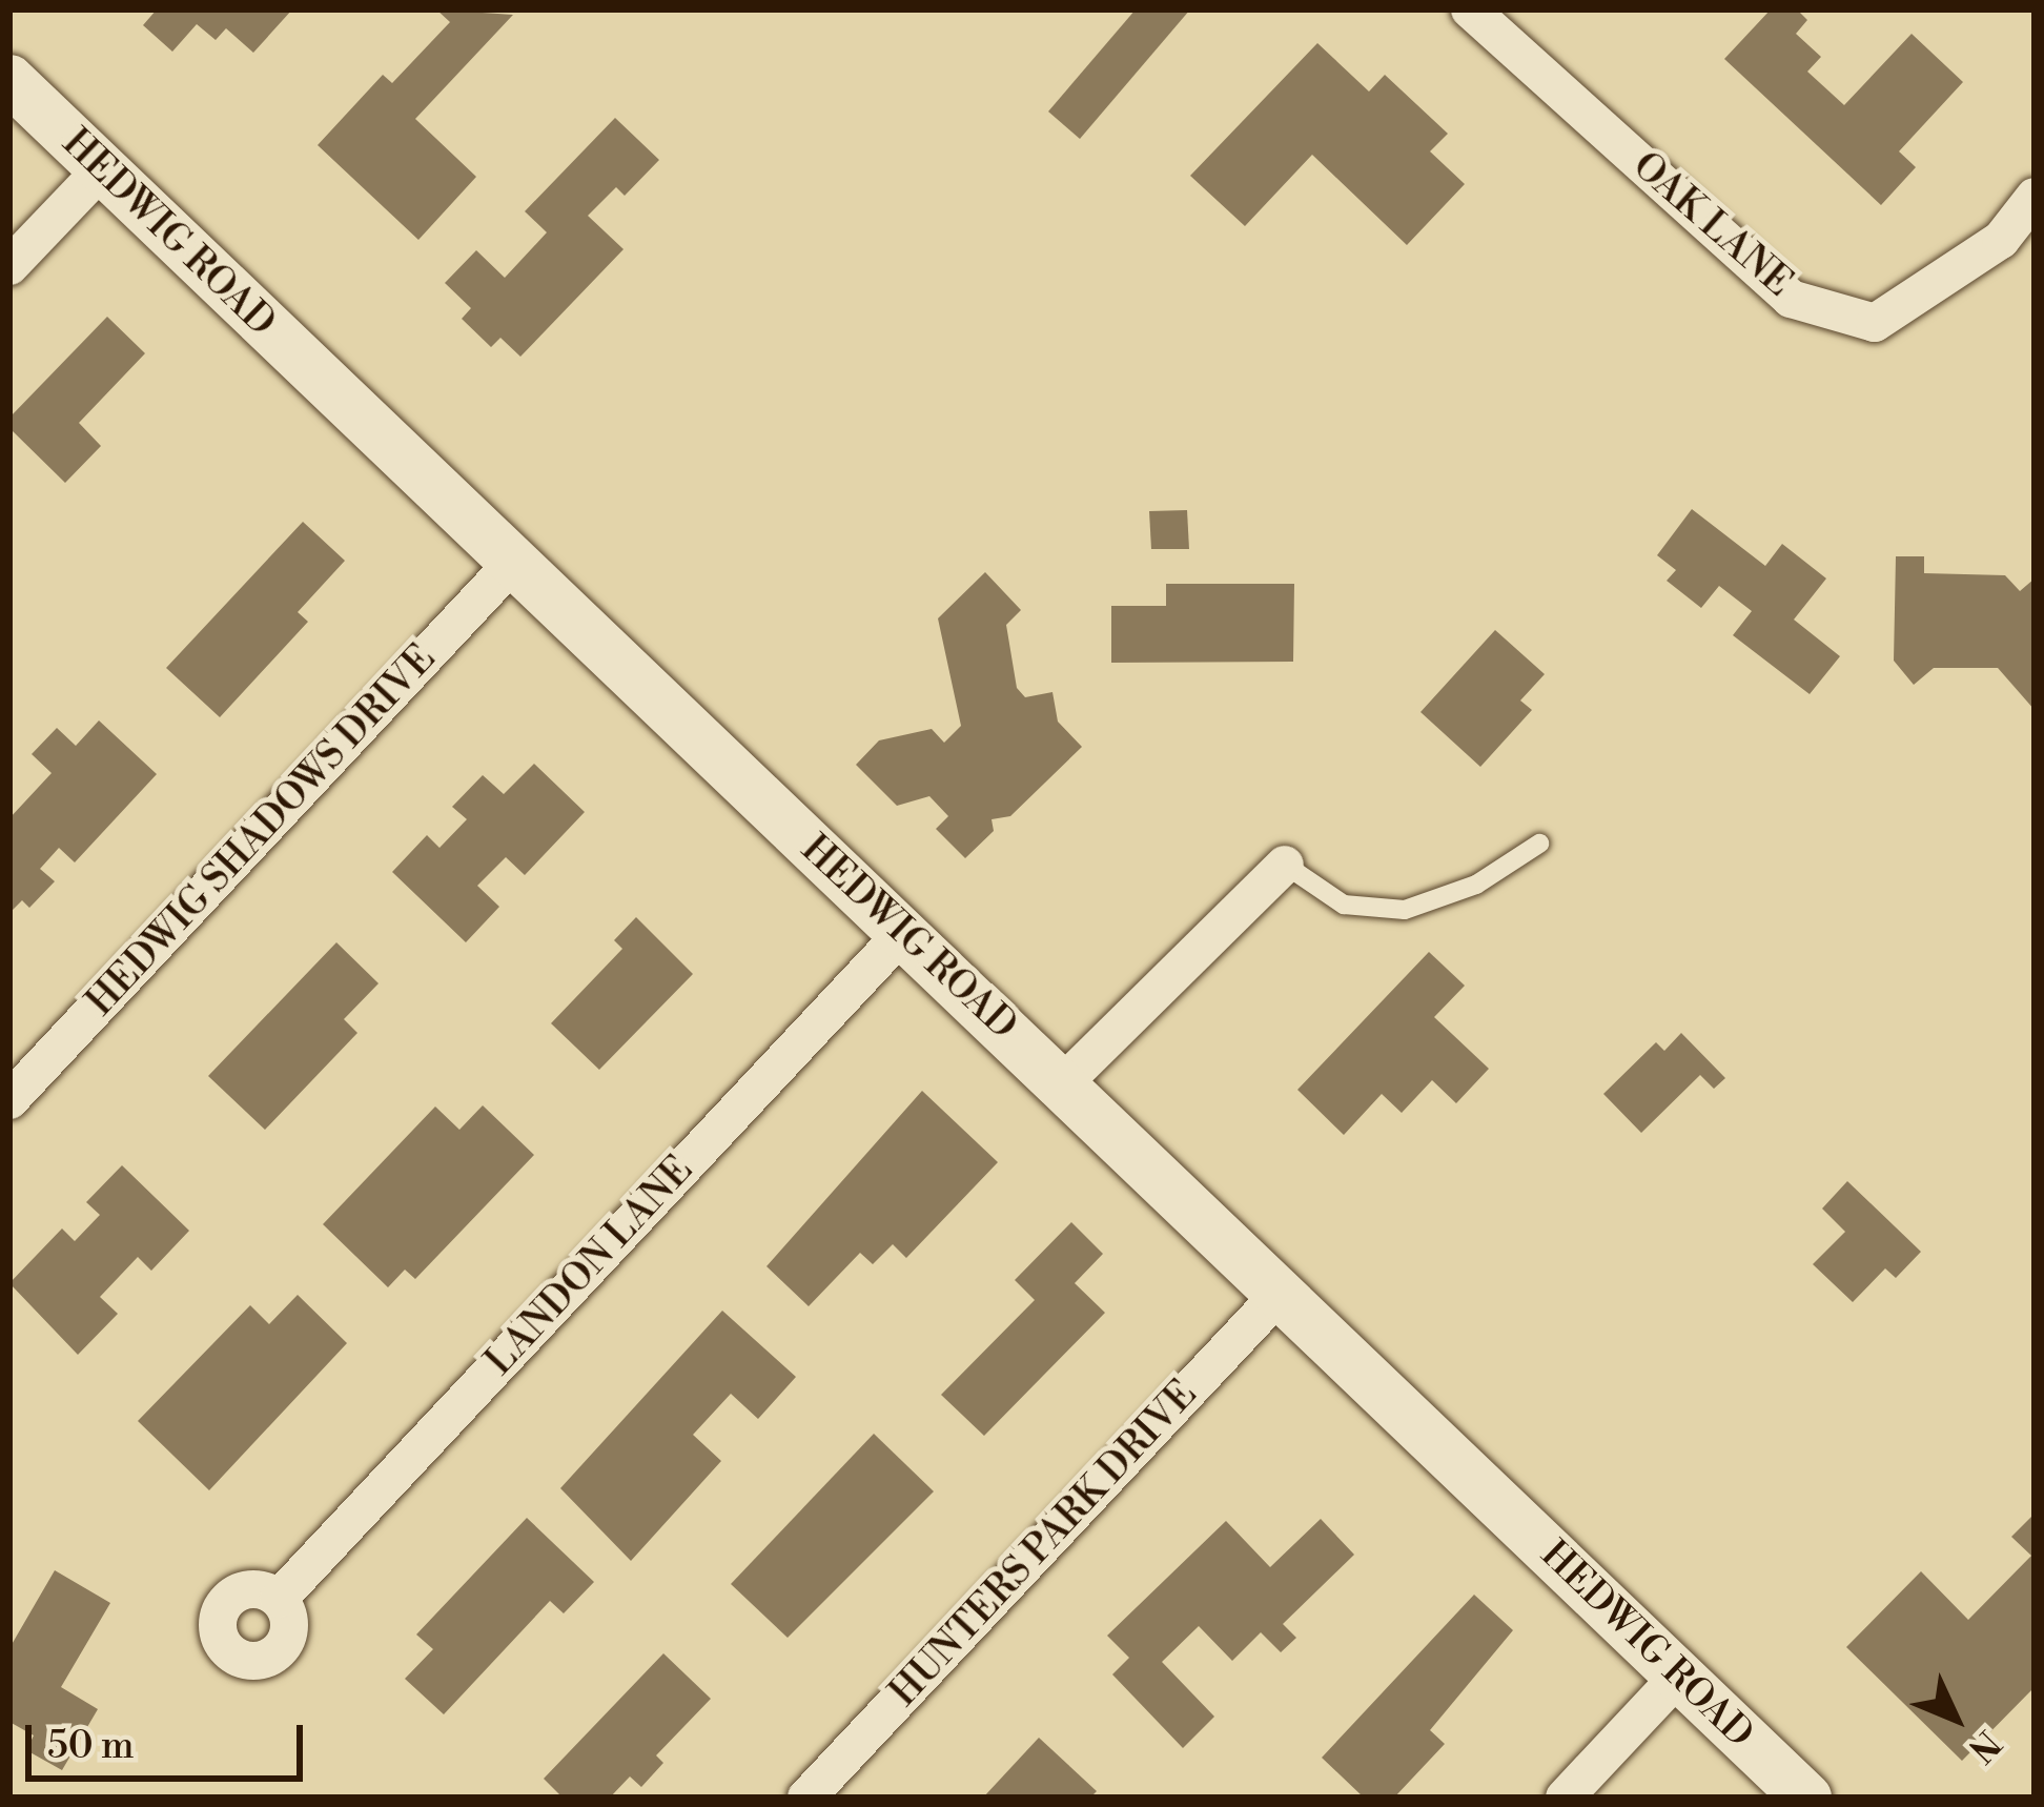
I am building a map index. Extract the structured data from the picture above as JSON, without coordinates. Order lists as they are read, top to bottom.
{
  "streets": {
    "street": [
      "OAK LANE",
      "HEDWIG ROAD",
      "HEDWIG SHADOWS DRIVE",
      "LANDON LANE",
      "HUNTERS PARK DRIVE"
    ]
  },
  "crossings": [
    ["HEDWIG ROAD", "HEDWIG SHADOWS DRIVE"],
    ["HEDWIG ROAD", "LANDON LANE"],
    ["HEDWIG ROAD", "HUNTERS PARK DRIVE"]
  ],
  "scale_bar": "50 m",
  "north": "bottom right"
}
